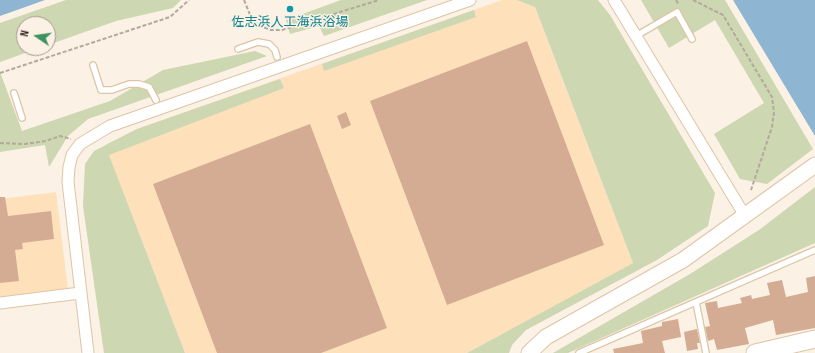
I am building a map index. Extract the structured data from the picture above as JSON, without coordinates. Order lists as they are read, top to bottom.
{
  "places": ["佐志浜人工海浜浴場"],
  "north": "left"
}
